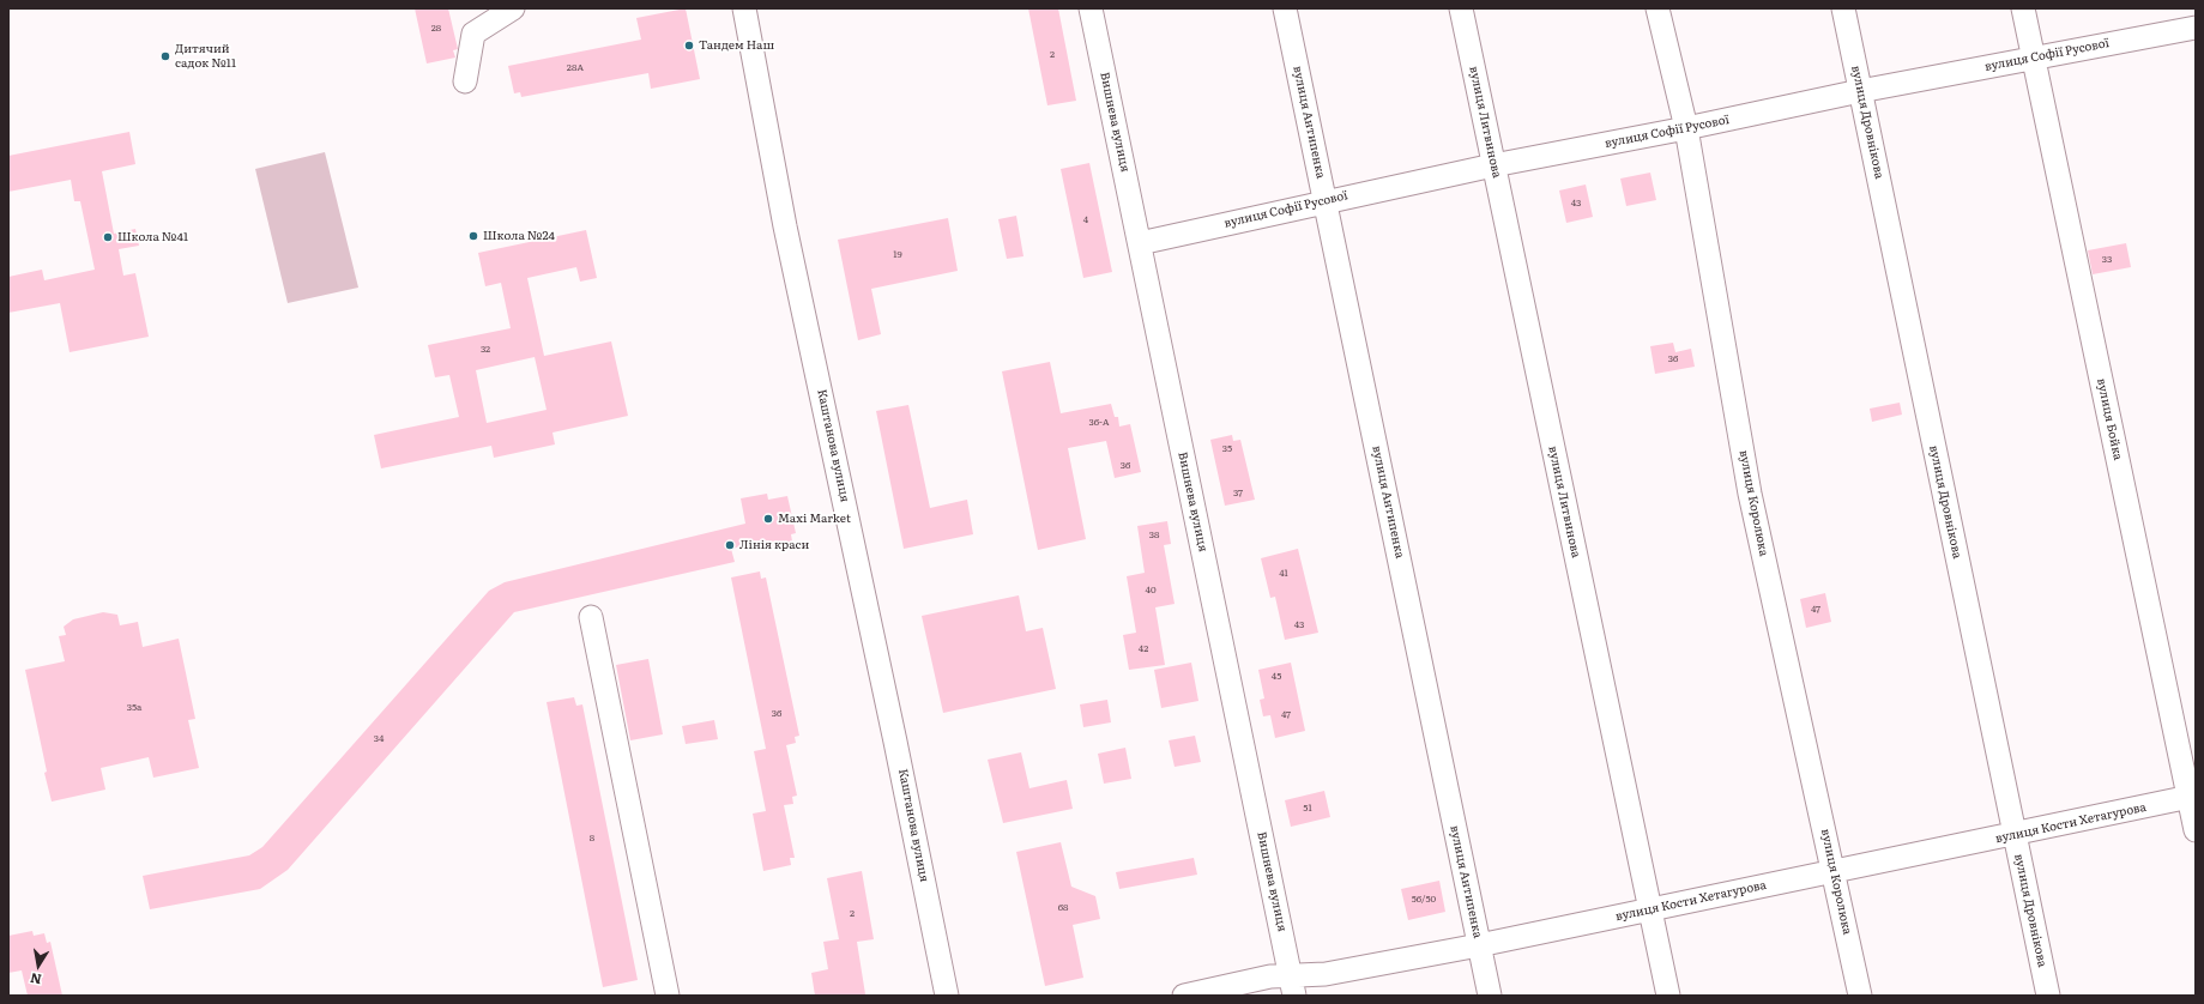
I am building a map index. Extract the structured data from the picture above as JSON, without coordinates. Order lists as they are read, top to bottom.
{
  "streets": {
    "street": [
      "вулиця Софії Русової",
      "Вишнева вулиця",
      "вулиця Антипенка",
      "вулиця Литвинова",
      "вулиця Дровнікова",
      "вулиця Бойка",
      "Каштанова вулиця",
      "вулиця Королюка",
      "вулиця Кости Хетагурова"
    ]
  },
  "crossings": [
    ["вулиця Софії Русової", "Вишнева вулиця"],
    ["вулиця Софії Русової", "вулиця Антипенка"],
    ["вулиця Софії Русової", "вулиця Литвинова"],
    ["вулиця Софії Русової", "вулиця Дровнікова"],
    ["вулиця Софії Русової", "вулиця Бойка"],
    ["вулиця Софії Русової", "вулиця Королюка"],
    ["Вишнева вулиця", "вулиця Кости Хетагурова"],
    ["вулиця Антипенка", "вулиця Кости Хетагурова"],
    ["вулиця Литвинова", "вулиця Кости Хетагурова"],
    ["вулиця Дровнікова", "вулиця Кости Хетагурова"],
    ["вулиця Бойка", "вулиця Кости Хетагурова"],
    ["вулиця Королюка", "вулиця Кости Хетагурова"]
  ],
  "places": [
    "Тандем Наш",
    "Дитячий садок №11",
    "Школа №24",
    "Школа №41",
    "Maxi Market",
    "Лінія краси"
  ],
  "house_numbers": [
    "28",
    "2",
    "28А",
    "43",
    "4",
    "19",
    "33",
    "32",
    "36",
    "36-А",
    "35",
    "36",
    "37",
    "38",
    "41",
    "40",
    "47",
    "43",
    "42",
    "45",
    "35а",
    "36",
    "47",
    "34",
    "51",
    "8",
    "56/50",
    "68",
    "2"
  ],
  "north": "bottom"
}
